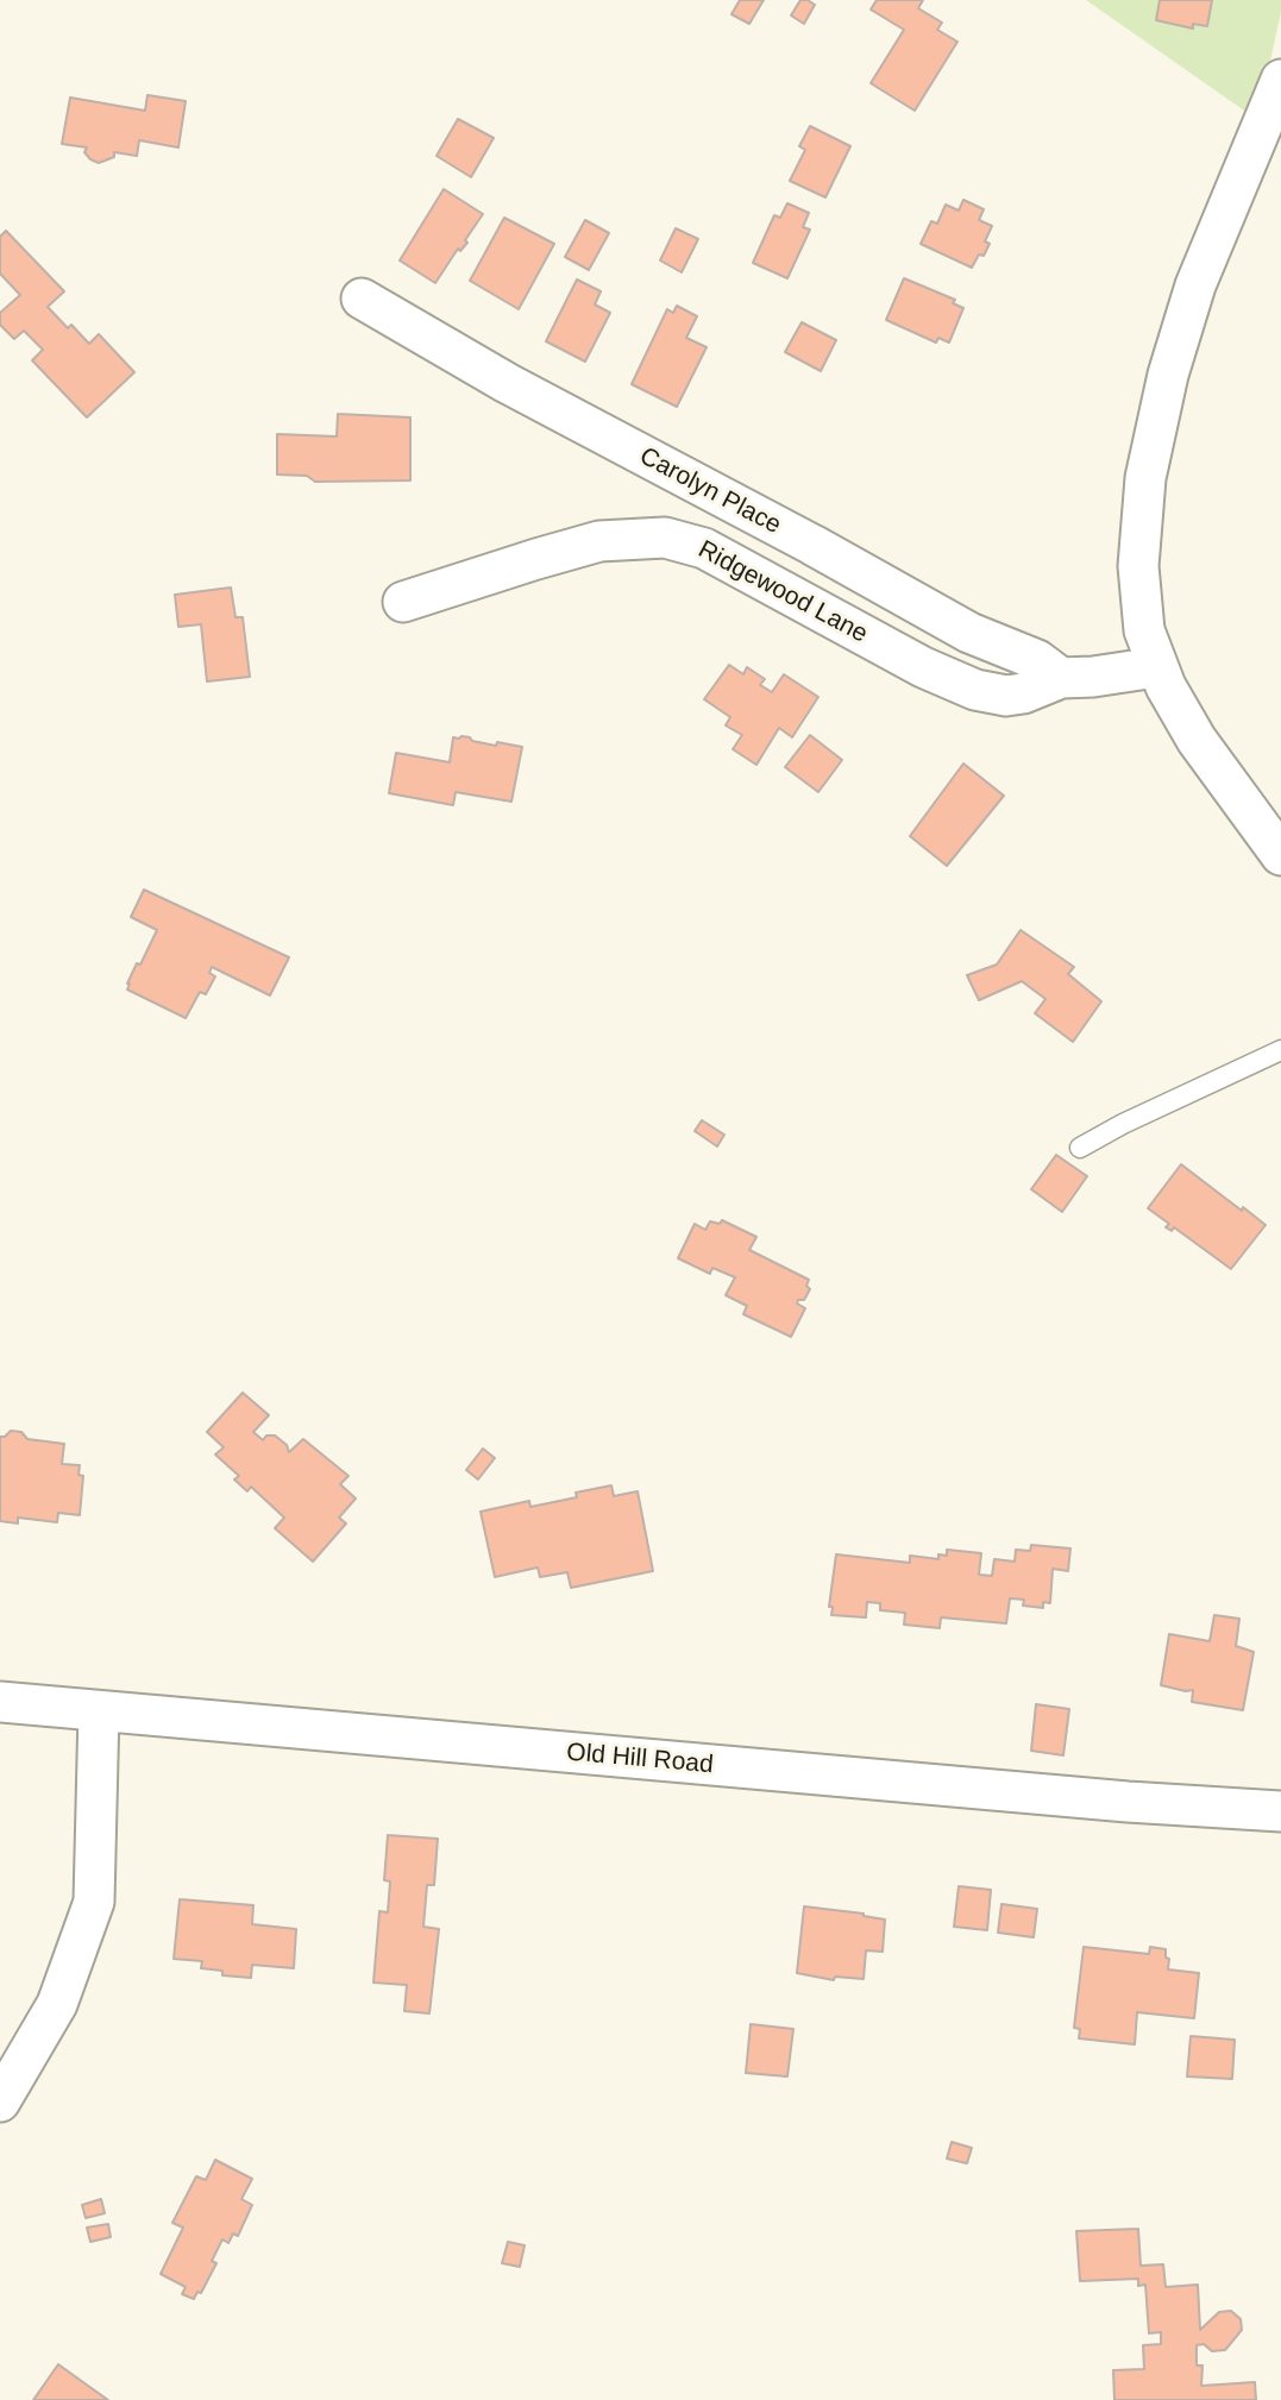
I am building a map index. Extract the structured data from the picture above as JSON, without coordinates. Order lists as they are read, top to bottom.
{
  "streets": {
    "street": ["Carolyn Place", "Ridgewood Lane", "Old Hill Road"]
  },
  "crossings": [
    ["Carolyn Place", "Ridgewood Lane"]
  ]
}
